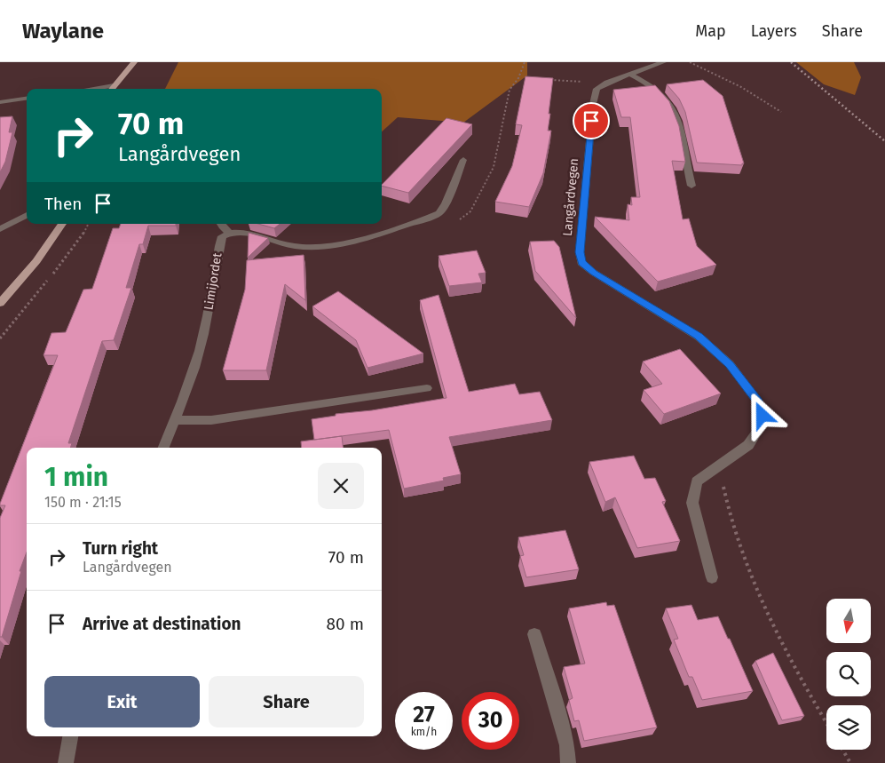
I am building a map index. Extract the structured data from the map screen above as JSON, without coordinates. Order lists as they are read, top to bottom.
{
  "streets": {
    "street": ["Langårdvegen", "Limijordet"]
  },
  "north": "bottom",
  "page": {
    "header": "Waylane",
    "nav": ["Map", "Layers", "Share"],
    "turn": ["70 m", "Langårdvegen"],
    "then": "Then",
    "heading": ["1 min", "150 m · 21:15"],
    "list": [
      {
        "name": "Turn right",
        "note": "Langårdvegen",
        "value": "70 m"
      },
      {
        "name": "Arrive at destination",
        "value": "80 m"
      }
    ],
    "buttons": ["Exit", "Share"],
    "speed": "27 km/h",
    "limit": "30"
  }
}
